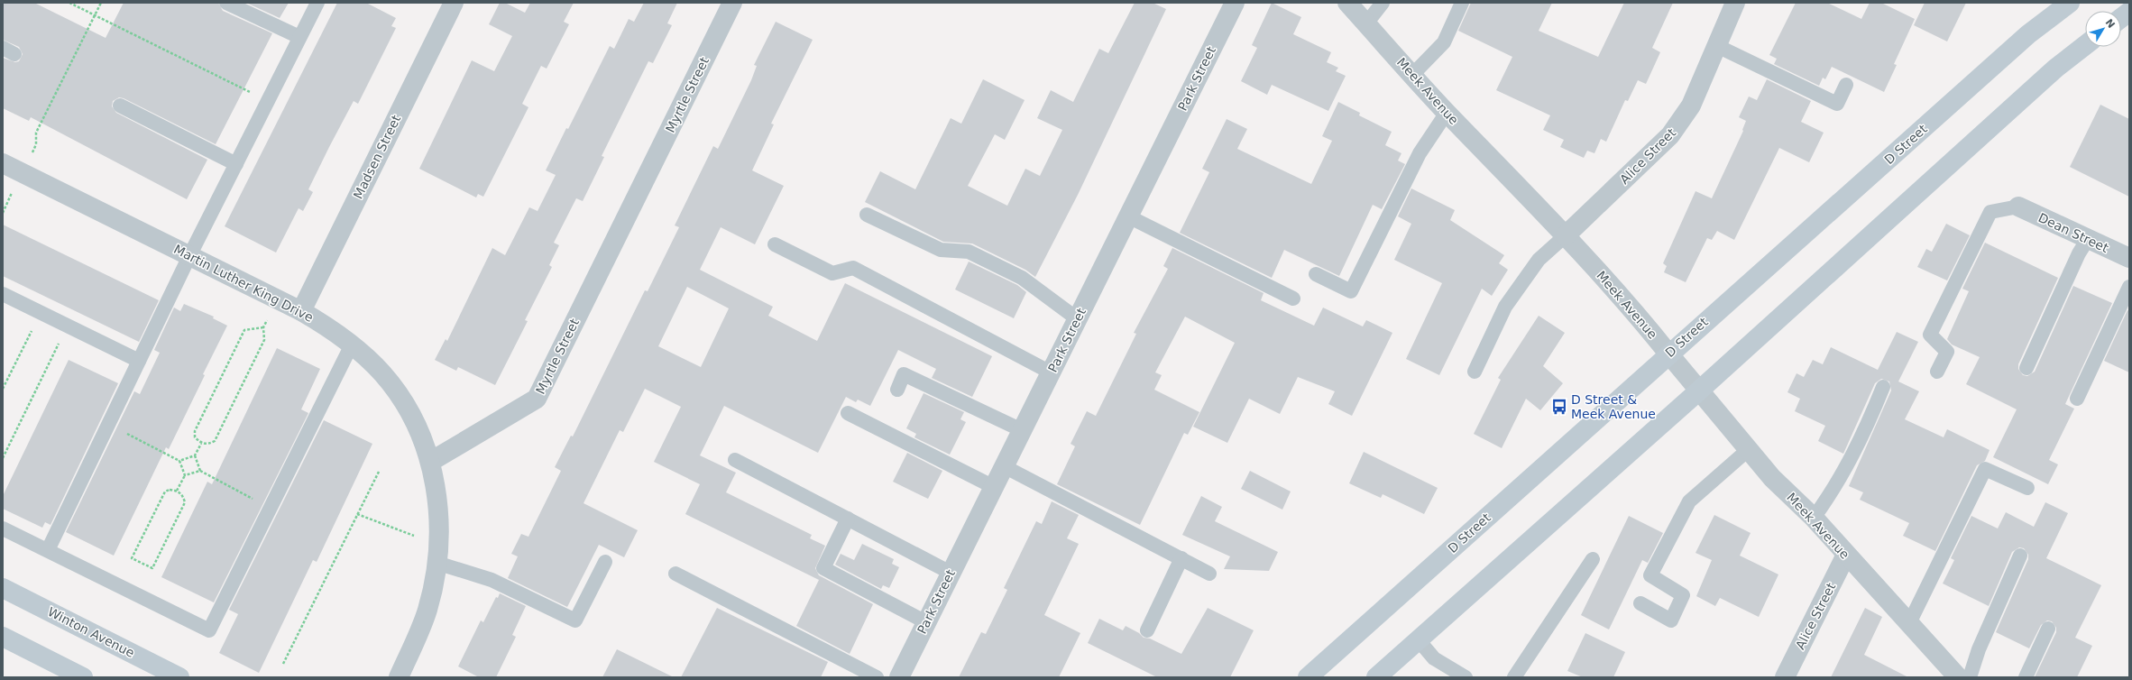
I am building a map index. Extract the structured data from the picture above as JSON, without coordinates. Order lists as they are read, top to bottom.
{
  "streets": {
    "main road": ["D Street", "Winton Avenue"],
    "street": [
      "Park Street",
      "Meek Avenue",
      "Myrtle Street",
      "Alice Street",
      "Madsen Street",
      "Dean Street",
      "Martin Luther King Drive"
    ]
  },
  "crossings": [
    ["Meek Avenue", "D Street"],
    ["Meek Avenue", "Alice Street"],
    ["Myrtle Street", "Martin Luther King Drive"],
    ["Madsen Street", "Martin Luther King Drive"]
  ],
  "places": {
    "bus stop": ["D Street & Meek Avenue"]
  },
  "north": "top right"
}
